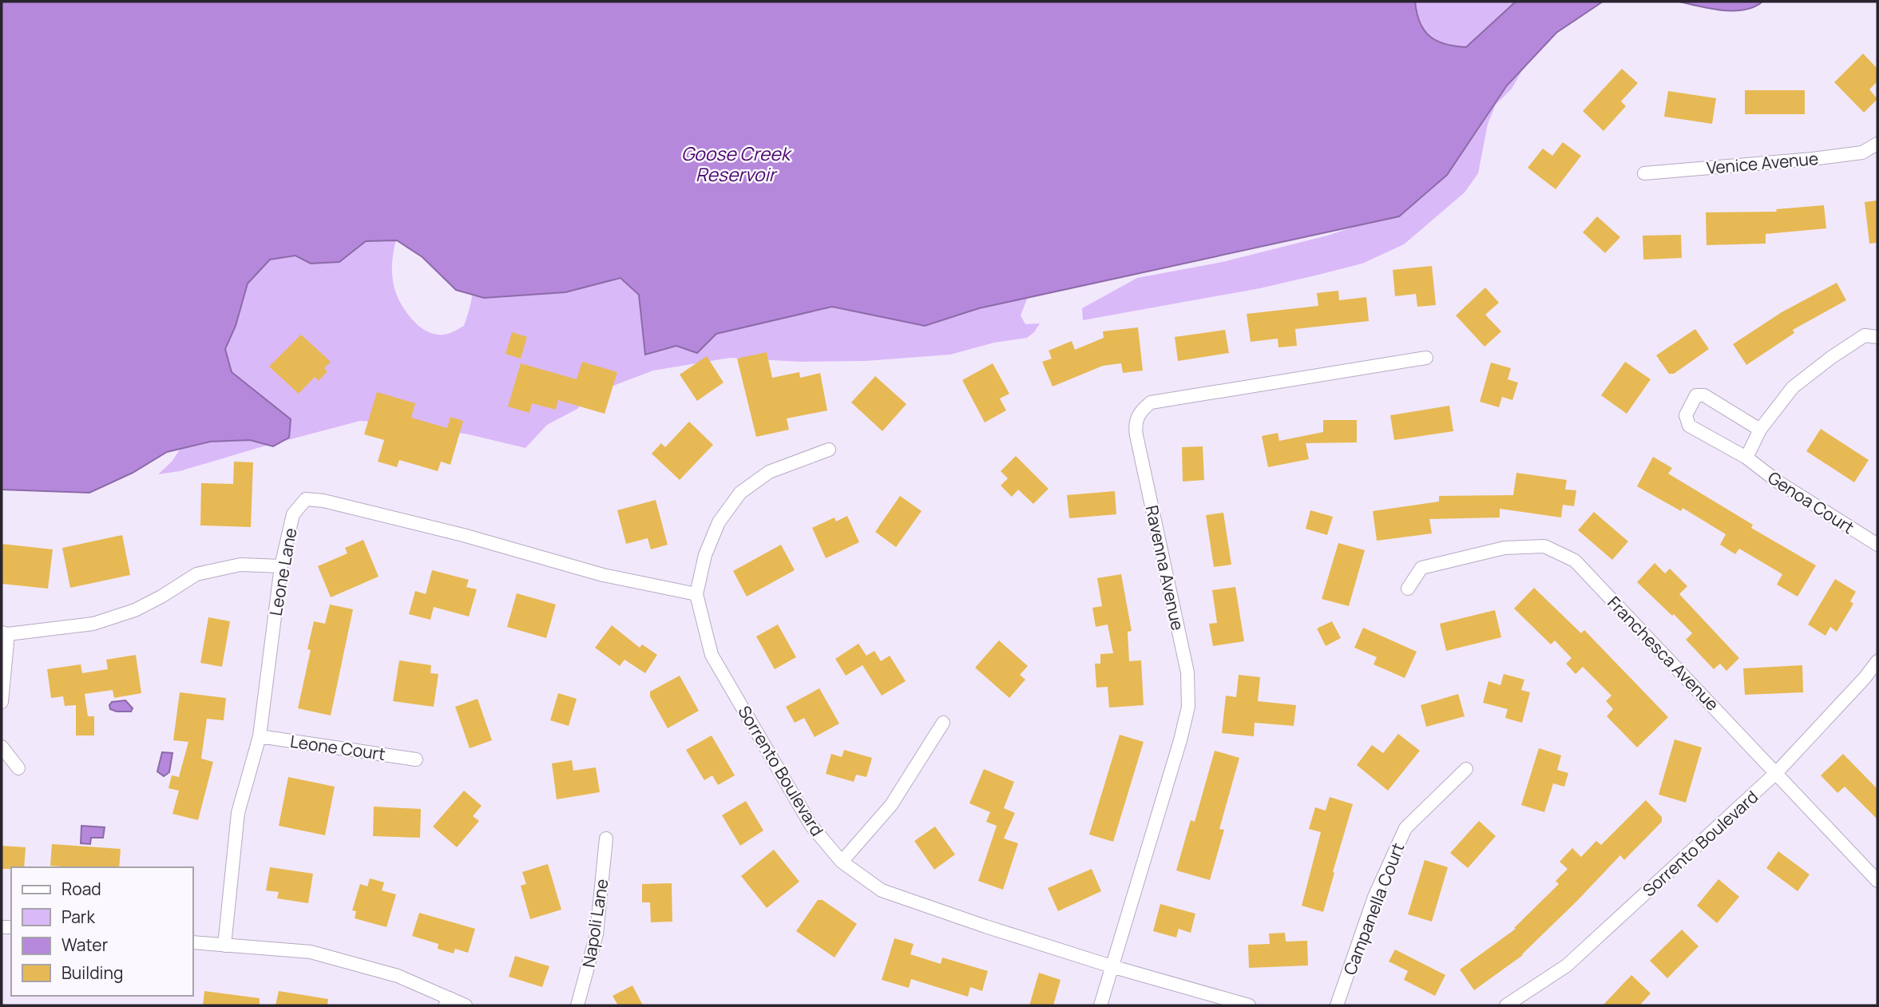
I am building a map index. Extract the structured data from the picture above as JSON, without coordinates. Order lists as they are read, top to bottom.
{
  "streets": {
    "street": [
      "Venice Avenue",
      "Genoa Court",
      "Ravenna Avenue",
      "Leone Lane",
      "Franchesca Avenue",
      "Leone Court",
      "Sorrento Boulevard",
      "Campanella Court",
      "Napoli Lane"
    ]
  },
  "crossings": [
    ["Ravenna Avenue", "Sorrento Boulevard"],
    ["Leone Lane", "Leone Court"],
    ["Leone Lane", "Sorrento Boulevard"],
    ["Franchesca Avenue", "Sorrento Boulevard"]
  ],
  "water": ["Goose Creek Reservoir"],
  "legend": [
    "Road",
    "Park",
    "Water",
    "Building"
  ]
}
